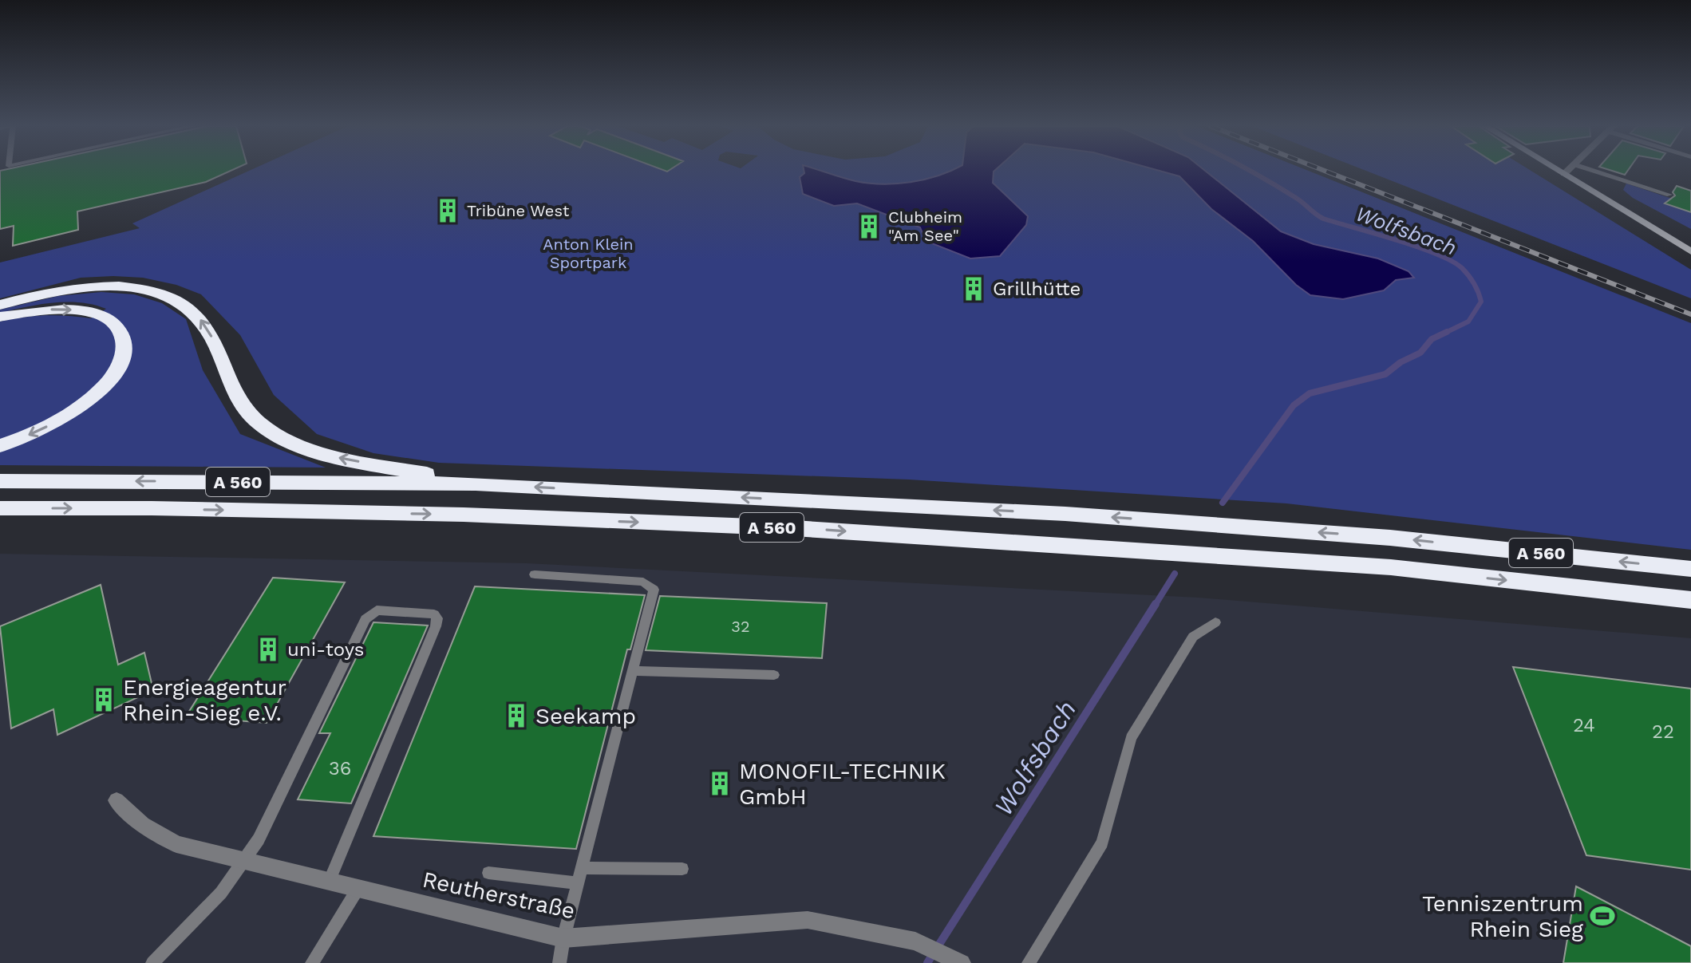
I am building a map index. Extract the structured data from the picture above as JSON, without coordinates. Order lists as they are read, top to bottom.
{
  "streets": {
    "highway": ["A 560"],
    "street": ["Reutherstraße"]
  },
  "water": ["Wolfsbach"],
  "parks": ["Anton Klein Sportpark"],
  "places": {
    "building": [
      "Tribüne West",
      "Clubheim \"Am See\"",
      "Grillhütte",
      "uni-toys",
      "Energieagentur Rhein-Sieg e.V.",
      "Seekamp",
      "MONOFIL-TECHNIK GmbH"
    ],
    "sports": ["Tenniszentrum Rhein Sieg"]
  },
  "house_numbers": [
    "32",
    "24",
    "22",
    "36"
  ]
}
